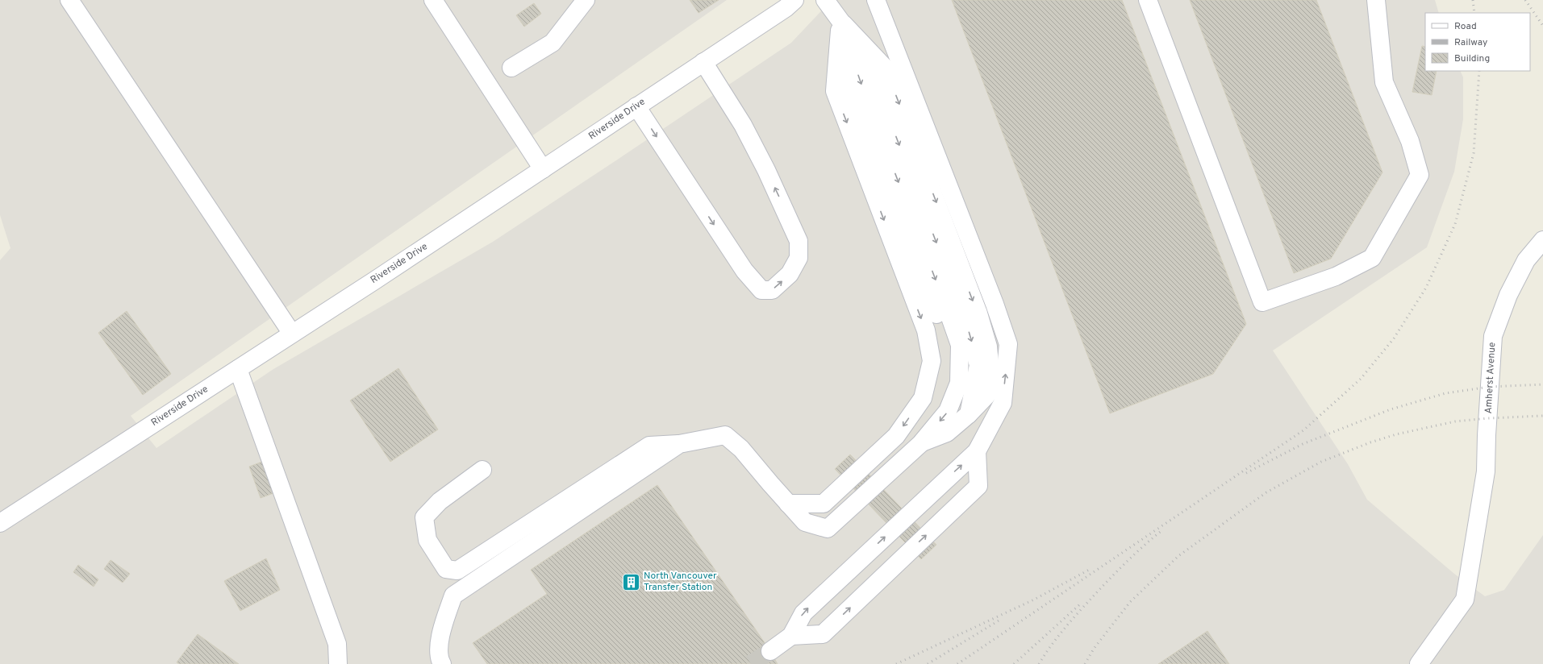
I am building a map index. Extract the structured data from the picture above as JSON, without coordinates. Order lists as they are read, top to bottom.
{
  "streets": {
    "street": ["Riverside Drive", "Amherst Avenue"]
  },
  "places": {
    "building": ["North Vancouver Transfer Station"]
  },
  "legend": ["Road", "Railway", "Building"]
}
